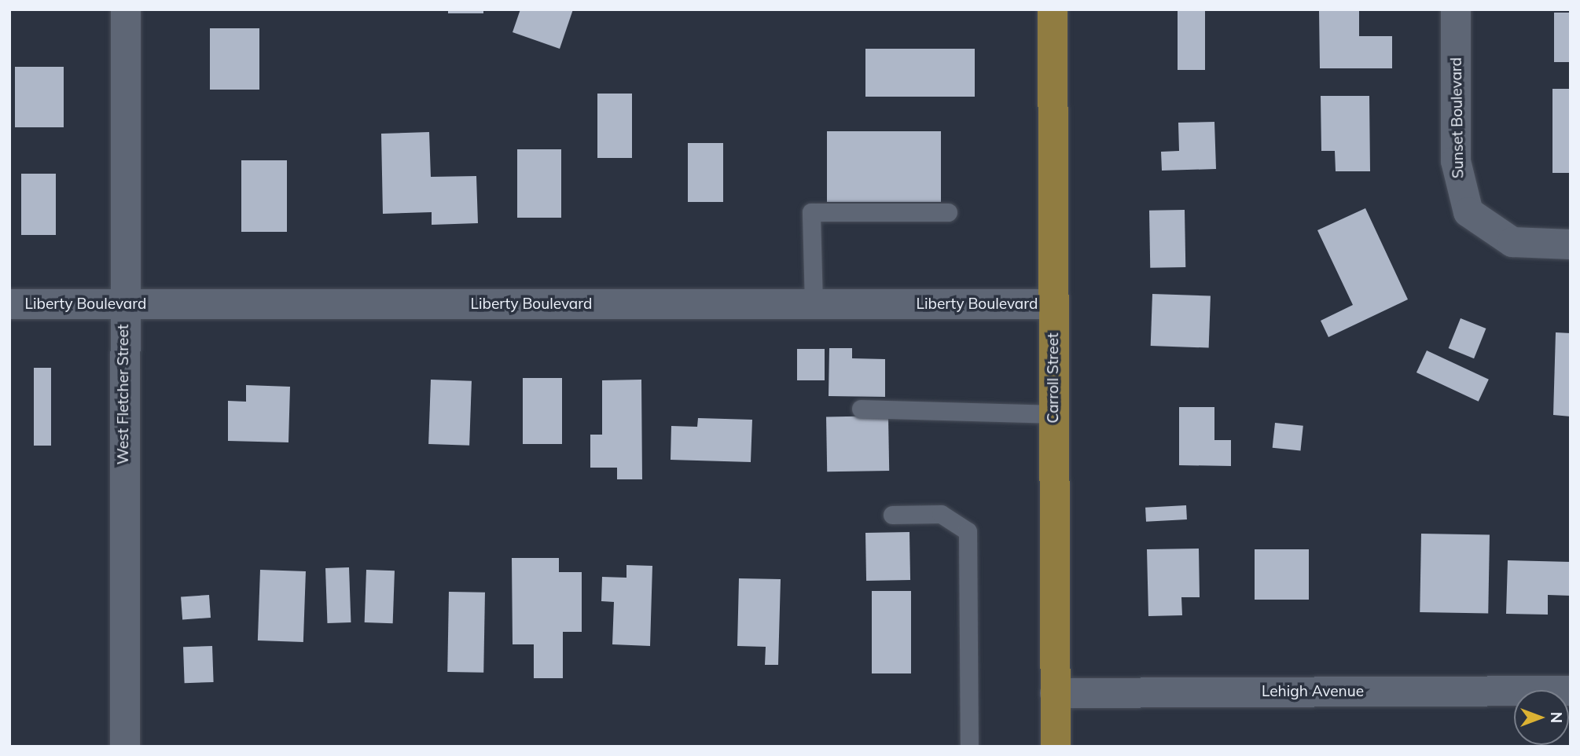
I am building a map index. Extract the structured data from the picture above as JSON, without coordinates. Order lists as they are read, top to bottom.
{
  "streets": {
    "main road": ["Carroll Street"],
    "street": [
      "Sunset Boulevard",
      "Liberty Boulevard",
      "West Fletcher Street",
      "Lehigh Avenue"
    ]
  },
  "crossings": [
    ["Liberty Boulevard", "Carroll Street"],
    ["Liberty Boulevard", "West Fletcher Street"],
    ["Carroll Street", "Lehigh Avenue"]
  ],
  "north": "right"
}
